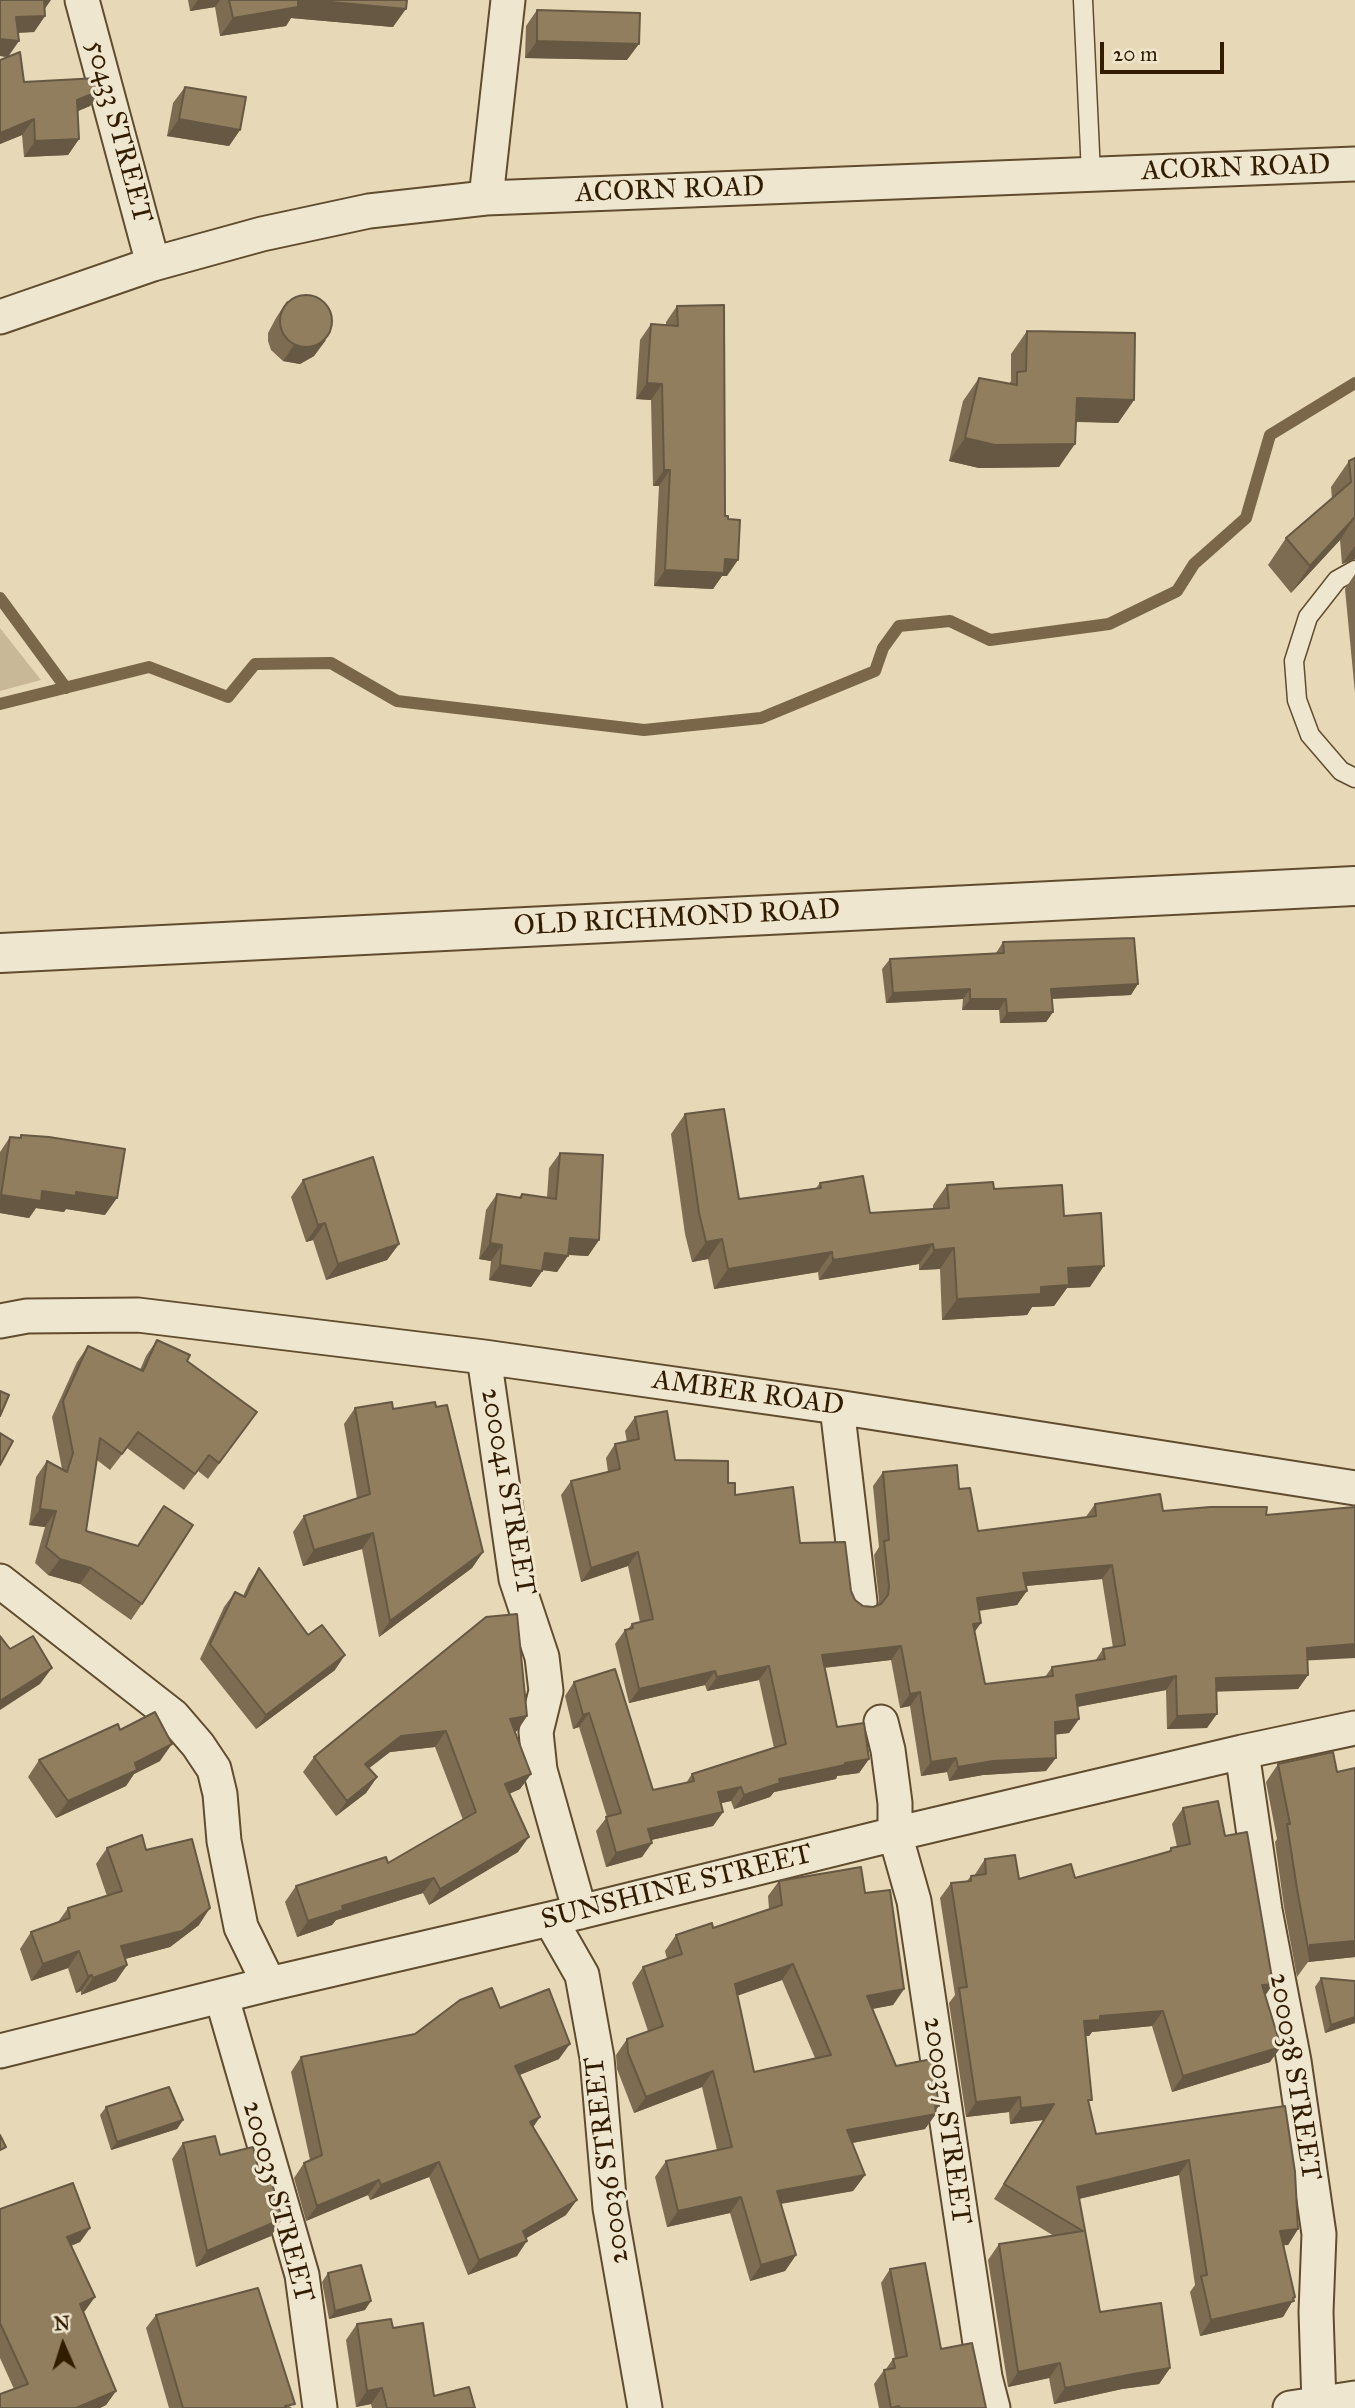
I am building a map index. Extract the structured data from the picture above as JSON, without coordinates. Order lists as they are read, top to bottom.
{
  "streets": {
    "street": [
      "50433 STREET",
      "ACORN ROAD",
      "OLD RICHMOND ROAD",
      "AMBER ROAD",
      "200041 STREET",
      "SUNSHINE STREET",
      "200038 STREET",
      "200037 STREET",
      "200036 STREET",
      "200035 STREET"
    ]
  },
  "crossings": [
    ["50433 STREET", "ACORN ROAD"],
    ["AMBER ROAD", "200041 STREET"],
    ["200041 STREET", "SUNSHINE STREET"],
    ["200041 STREET", "200036 STREET"],
    ["SUNSHINE STREET", "200038 STREET"],
    ["SUNSHINE STREET", "200037 STREET"],
    ["SUNSHINE STREET", "200036 STREET"],
    ["SUNSHINE STREET", "200035 STREET"]
  ],
  "scale_bar": "20 m",
  "north": "top"
}
